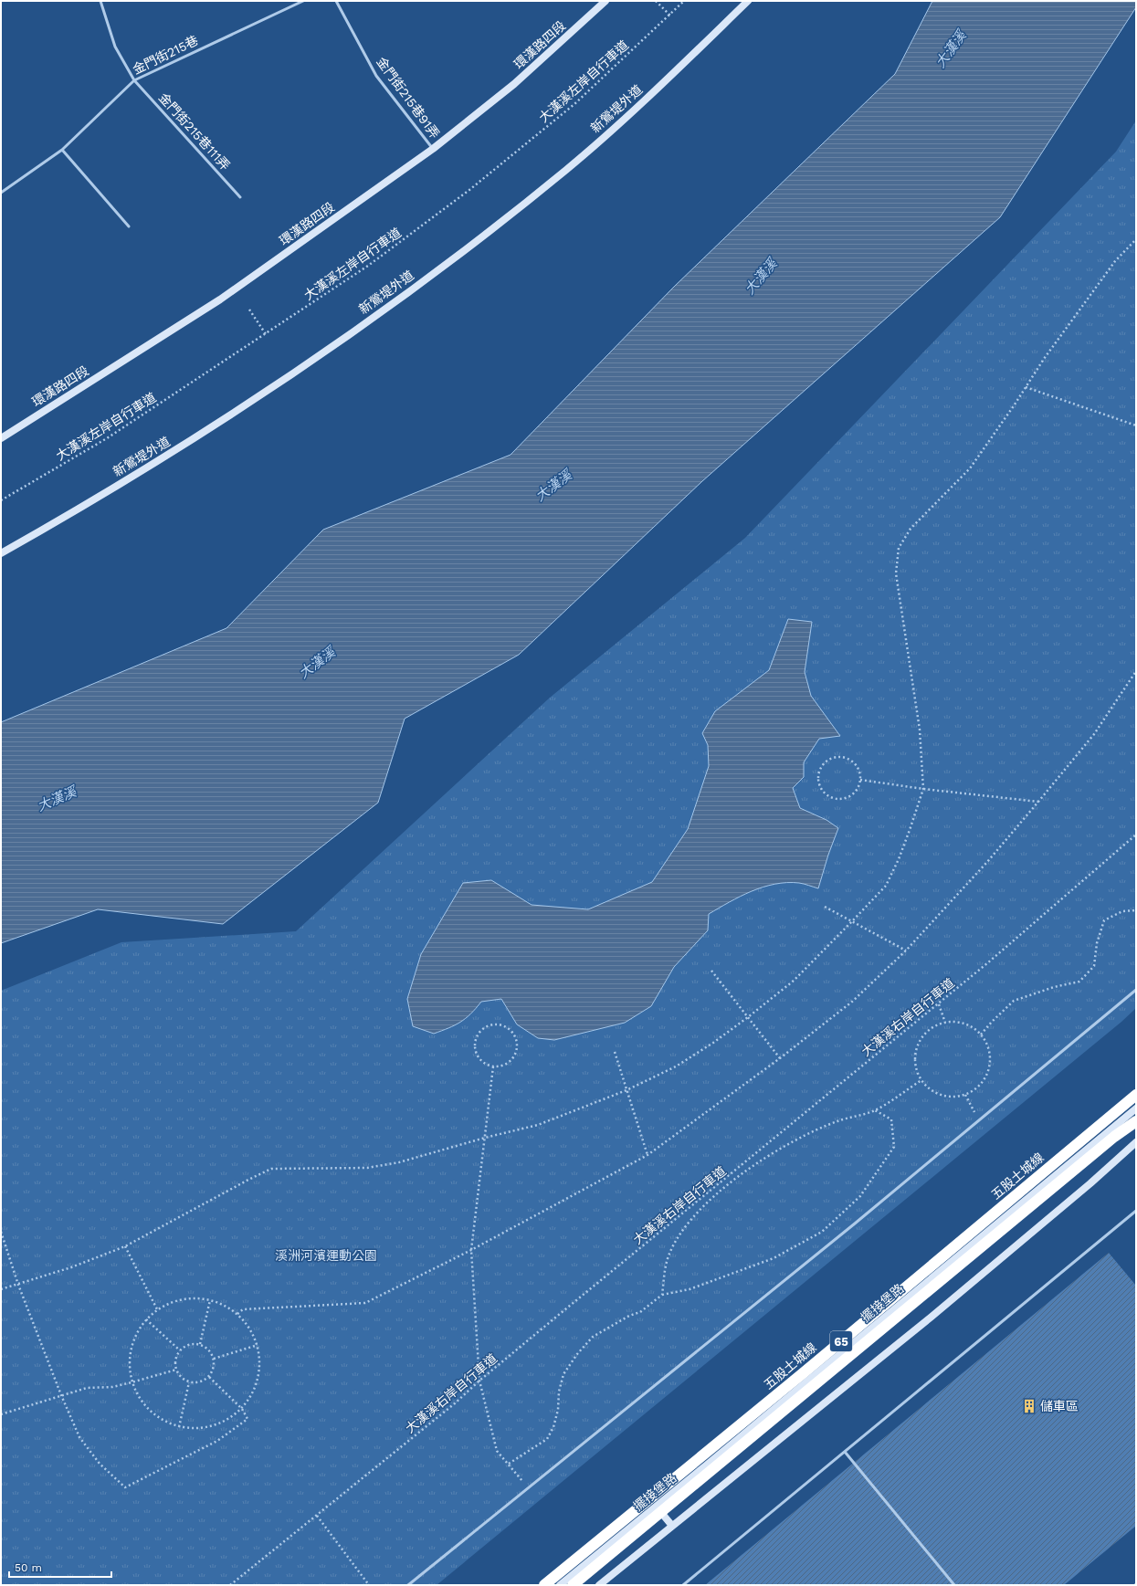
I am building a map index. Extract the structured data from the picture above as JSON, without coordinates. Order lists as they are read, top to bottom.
{
  "streets": {
    "highway": ["五股土城線", "65"],
    "street": ["環漢路四段", "新鶯堤外道", "擺接堡路"],
    "lane": ["金門街215巷", "金門街215巷91弄", "金門街215巷111弄"],
    "path": ["大漢溪左岸自行車道", "大漢溪右岸自行車道"]
  },
  "crossings": [
    ["環漢路四段", "金門街215巷91弄"],
    ["金門街215巷", "金門街215巷111弄"]
  ],
  "water": ["大漢溪"],
  "parks": ["溪洲河濱運動公園"],
  "places": {
    "building": ["儲車區"]
  },
  "scale_bar": "50 m"
}
